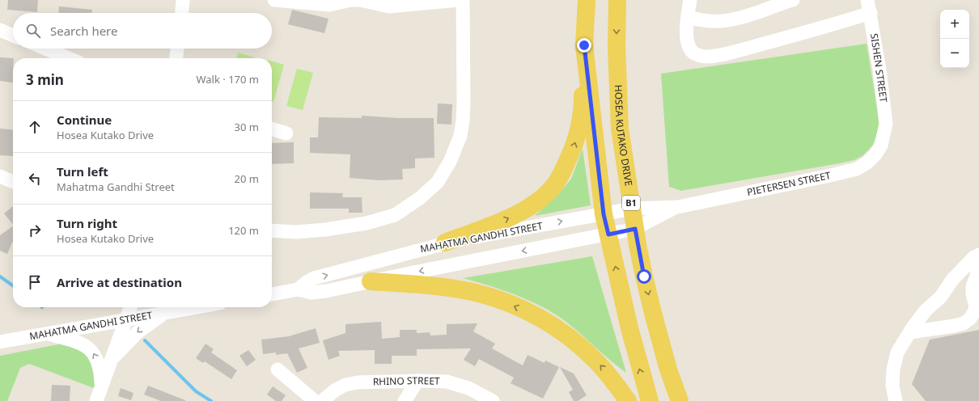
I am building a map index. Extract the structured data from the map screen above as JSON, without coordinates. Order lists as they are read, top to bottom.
{
  "streets": {
    "main road": ["HOSEA KUTAKO DRIVE", "B1"],
    "street": [
      "SISHEN STREET",
      "PIETERSEN STREET",
      "MAHATMA GANDHI STREET",
      "RHINO STREET"
    ]
  },
  "crossings": [
    ["SISHEN STREET", "PIETERSEN STREET"],
    ["HOSEA KUTAKO DRIVE", "PIETERSEN STREET"],
    ["HOSEA KUTAKO DRIVE", "MAHATMA GANDHI STREET"],
    ["PIETERSEN STREET", "MAHATMA GANDHI STREET"]
  ],
  "page": {
    "map_buttons": ["+", "−"],
    "search": "Search here",
    "heading": ["3 min", "Walk · 170 m"],
    "list": [
      ["Continue", "Hosea Kutako Drive", "30 m"],
      ["Turn left", "Mahatma Gandhi Street", "20 m"],
      ["Turn right", "Hosea Kutako Drive", "120 m"],
      "Arrive at destination"
    ]
  }
}
